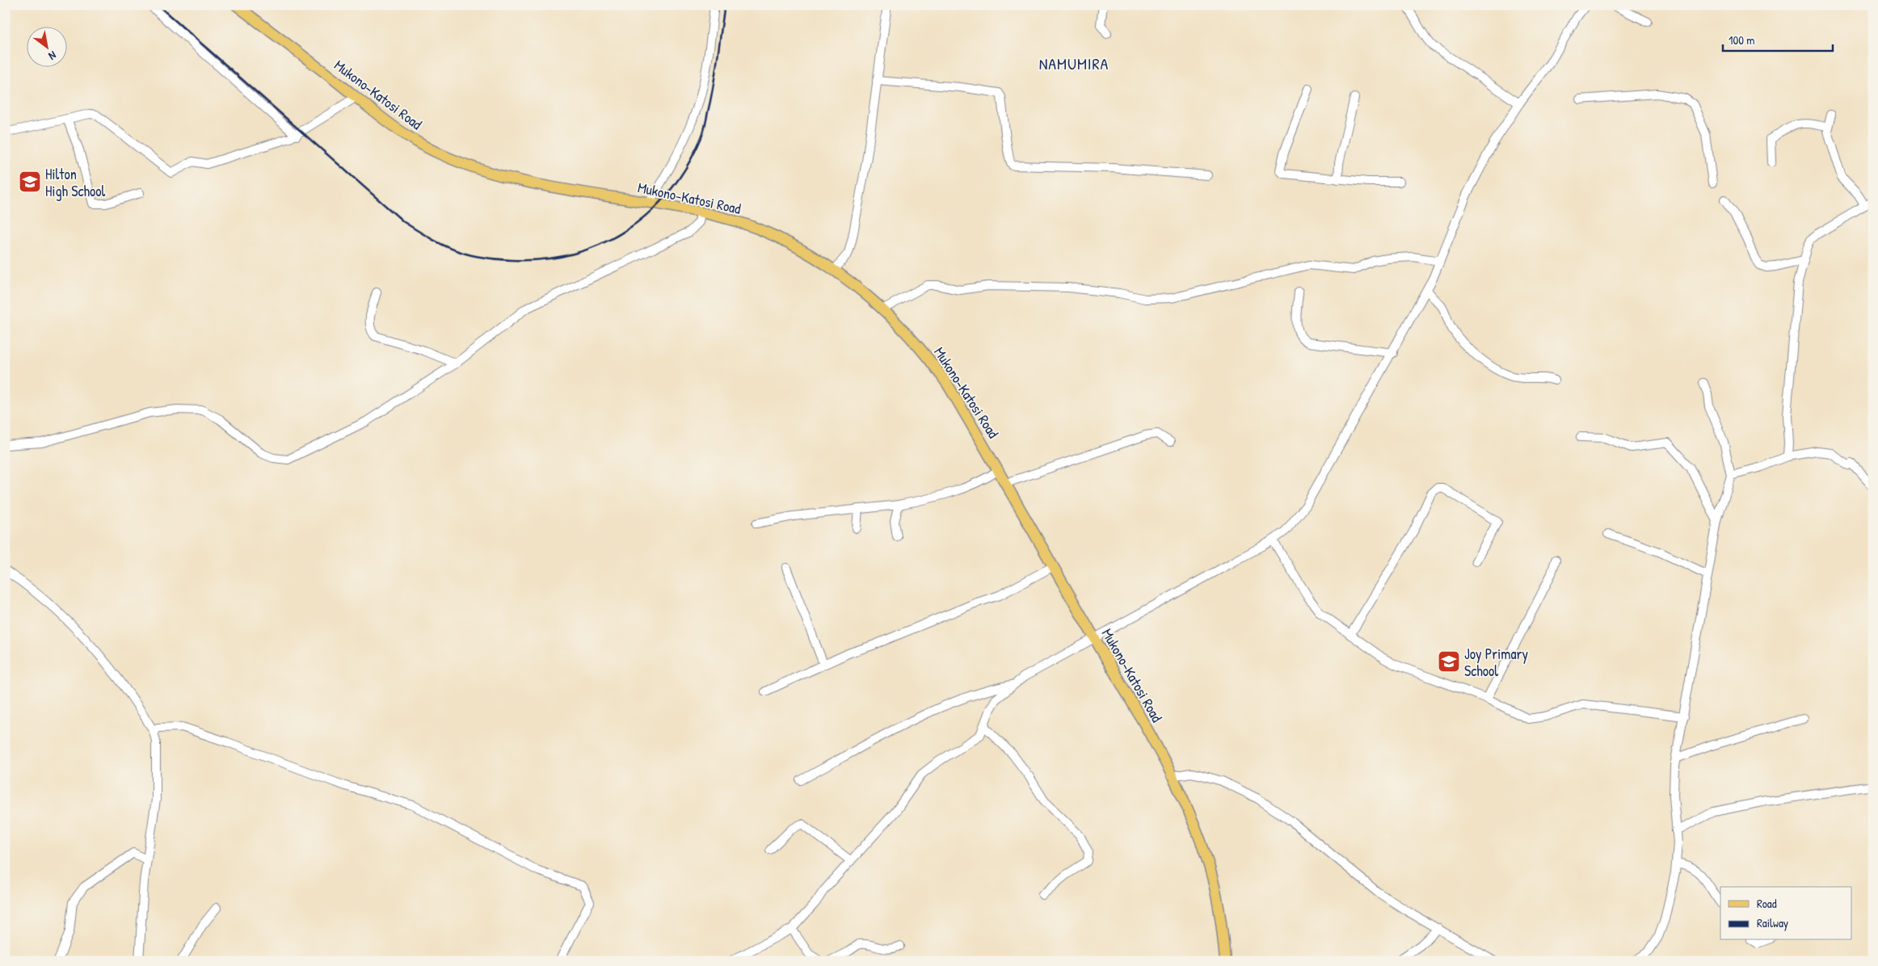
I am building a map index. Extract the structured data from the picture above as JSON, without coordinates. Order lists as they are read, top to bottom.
{
  "streets": {
    "main road": ["Mukono-Katosi Road"]
  },
  "districts": ["NAMUMIRA"],
  "places": {
    "school or university": ["Hilton High School", "Joy Primary School"]
  },
  "legend": ["Road", "Railway"],
  "scale_bar": "100 m",
  "north": "bottom right"
}
